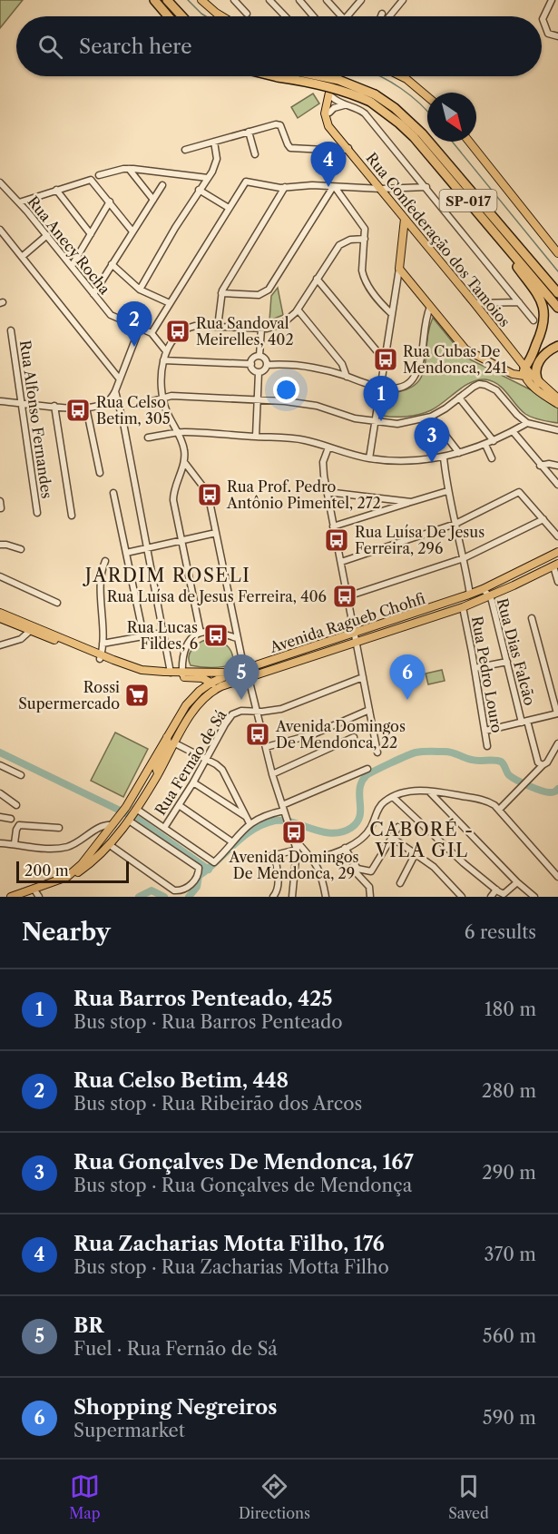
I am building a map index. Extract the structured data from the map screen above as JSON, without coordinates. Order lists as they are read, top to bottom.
{
  "streets": {
    "highway": ["SP-017"],
    "main road": ["Rua Confederação dos Tamoios", "Avenida Ragueb Chohfi"],
    "street": [
      "Rua Anecy Rocha",
      "Rua Alfonso Fernandes",
      "Rua Dias Falcão",
      "Rua Pedro Louro",
      "Rua Fernão de Sá"
    ]
  },
  "crossings": [
    ["Avenida Ragueb Chohfi", "Rua Dias Falcão"],
    ["Avenida Ragueb Chohfi", "Rua Pedro Louro"]
  ],
  "districts": ["JARDIM ROSELI", "CABORÉ - VILA GIL"],
  "places": {
    "bus stop": [
      "Rua Sandoval Meirelles, 402",
      "Rua Cubas De Mendonca, 241",
      "Rua Celso Betim, 305",
      "Rua Prof. Pedro Antônio Pimentel, 272",
      "Rua Luísa De Jesus Ferreira, 296",
      "Rua Luísa de Jesus Ferreira, 406",
      "Rua Lucas Fildes, 6",
      "Avenida Domingos De Mendonca, 22",
      "Avenida Domingos De Mendonca, 29"
    ],
    "supermarket": ["Rossi Supermercado"]
  },
  "scale_bar": "200 m",
  "north": "bottom right",
  "page": {
    "search": "Search here",
    "pins": [
      "4",
      "2",
      "1",
      "3",
      "5",
      "6"
    ],
    "scale": "200 m",
    "heading": ["Nearby", "6 results"],
    "list": [
      {
        "mark": "1",
        "name": "Rua Barros Penteado, 425",
        "note": "Bus stop · Rua Barros Penteado",
        "value": "180 m"
      },
      {
        "mark": "2",
        "name": "Rua Celso Betim, 448",
        "note": "Bus stop · Rua Ribeirão dos Arcos",
        "value": "280 m"
      },
      {
        "mark": "3",
        "name": "Rua Gonçalves De Mendonca, 167",
        "note": "Bus stop · Rua Gonçalves de Mendonça",
        "value": "290 m"
      },
      {
        "mark": "4",
        "name": "Rua Zacharias Motta Filho, 176",
        "note": "Bus stop · Rua Zacharias Motta Filho",
        "value": "370 m"
      },
      {
        "mark": "5",
        "name": "BR",
        "note": "Fuel · Rua Fernão de Sá",
        "value": "560 m"
      },
      {
        "mark": "6",
        "name": "Shopping Negreiros",
        "note": "Supermarket",
        "value": "590 m"
      }
    ],
    "nav": ["Map", "Directions", "Saved"]
  }
}
